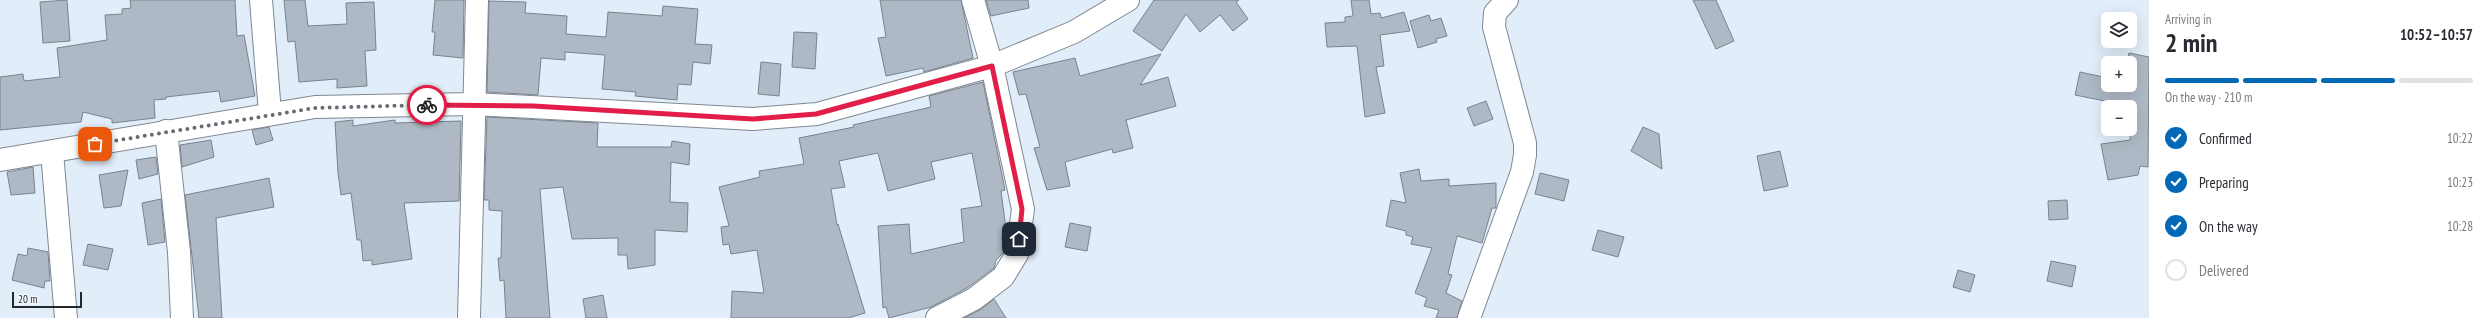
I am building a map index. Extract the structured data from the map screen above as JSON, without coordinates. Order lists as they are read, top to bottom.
{
  "scale_bar": "20 m",
  "page": {
    "heading": ["2 min", "Arriving in", "10:52–10:57"],
    "map_buttons": ["+", "−"],
    "bar": "On the way · 210 m",
    "list": [
      ["Confirmed", "10:22"],
      ["Preparing", "10:23"],
      ["On the way", "10:28"],
      "Delivered"
    ],
    "scale": "20 m"
  }
}
